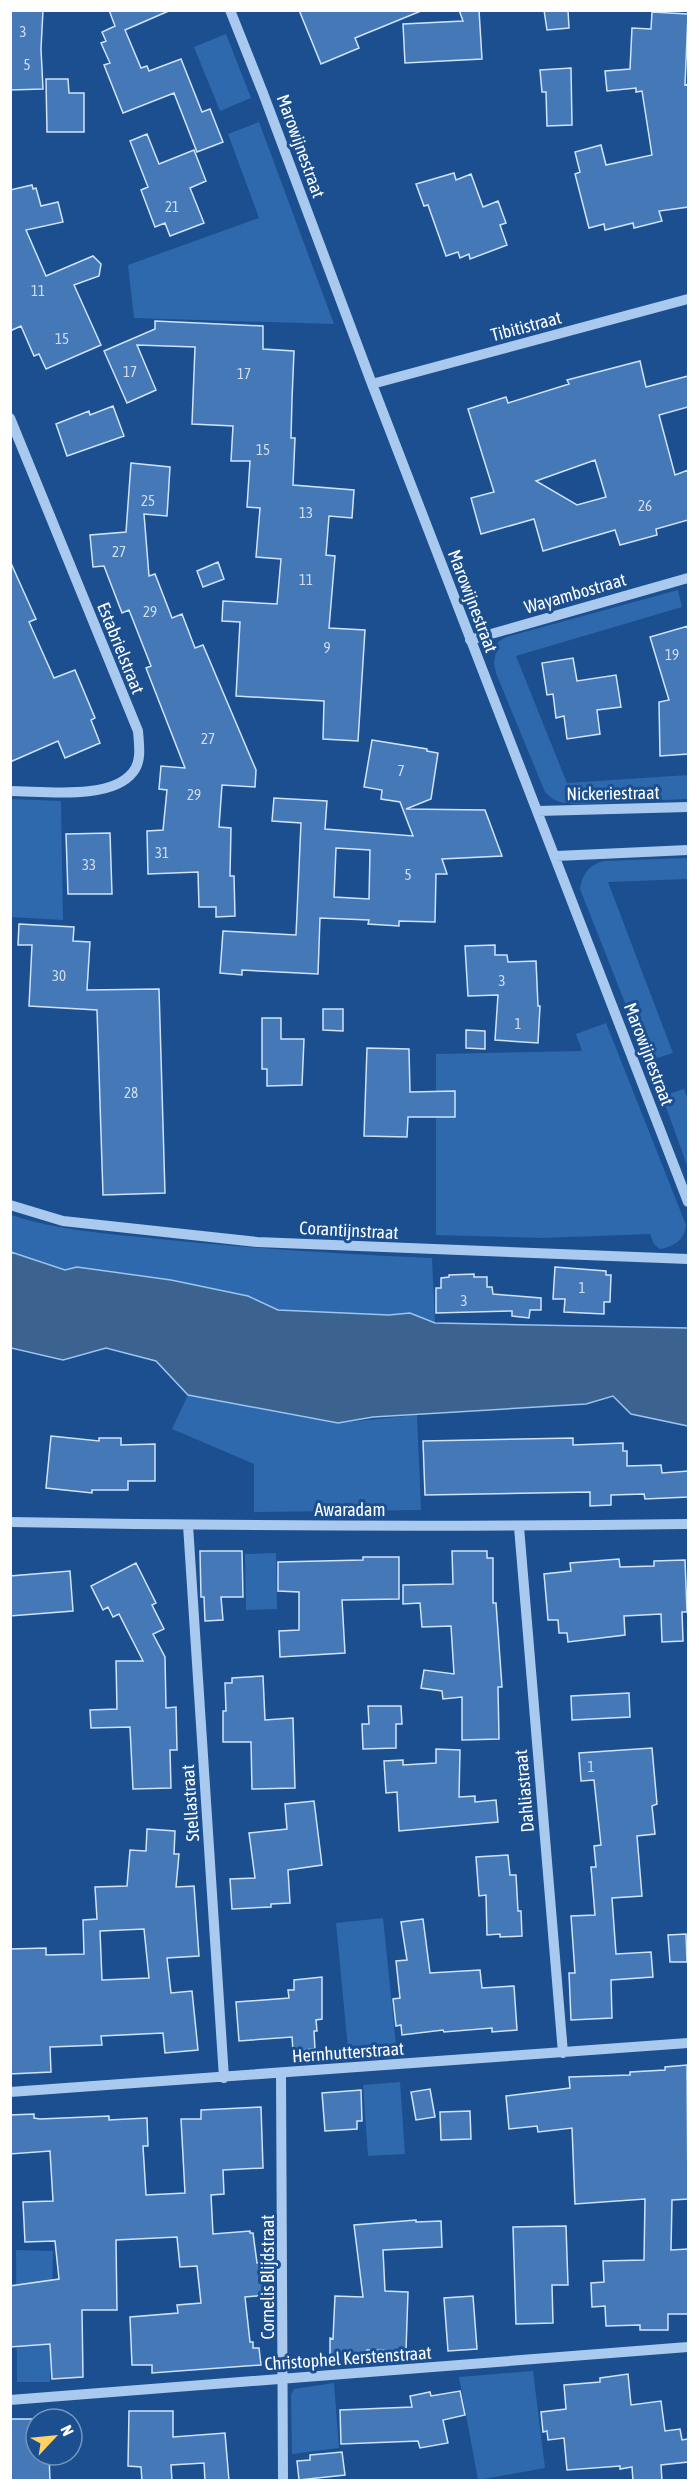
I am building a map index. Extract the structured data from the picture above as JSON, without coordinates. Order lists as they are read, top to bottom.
{
  "streets": {
    "street": [
      "Marowijnestraat",
      "Tibitistraat",
      "Wayambostraat",
      "Estabrielstraat",
      "Nickeriestraat",
      "Corantijnstraat",
      "Awaradam",
      "Dahliastraat",
      "Stellastraat",
      "Hernhutterstraat",
      "Cornelis Blijdstraat",
      "Christophel Kerstenstraat"
    ]
  },
  "crossings": [
    ["Marowijnestraat", "Tibitistraat"],
    ["Marowijnestraat", "Wayambostraat"],
    ["Marowijnestraat", "Nickeriestraat"],
    ["Awaradam", "Dahliastraat"],
    ["Awaradam", "Stellastraat"],
    ["Dahliastraat", "Hernhutterstraat"],
    ["Stellastraat", "Hernhutterstraat"],
    ["Hernhutterstraat", "Cornelis Blijdstraat"],
    ["Cornelis Blijdstraat", "Christophel Kerstenstraat"]
  ],
  "house_numbers": [
    "3",
    "5",
    "21",
    "11",
    "15",
    "17",
    "17",
    "15",
    "25",
    "26",
    "13",
    "27",
    "11",
    "29",
    "9",
    "19",
    "27",
    "7",
    "29",
    "31",
    "33",
    "5",
    "30",
    "3",
    "1",
    "28",
    "1",
    "3",
    "1"
  ],
  "north": "top right"
}
